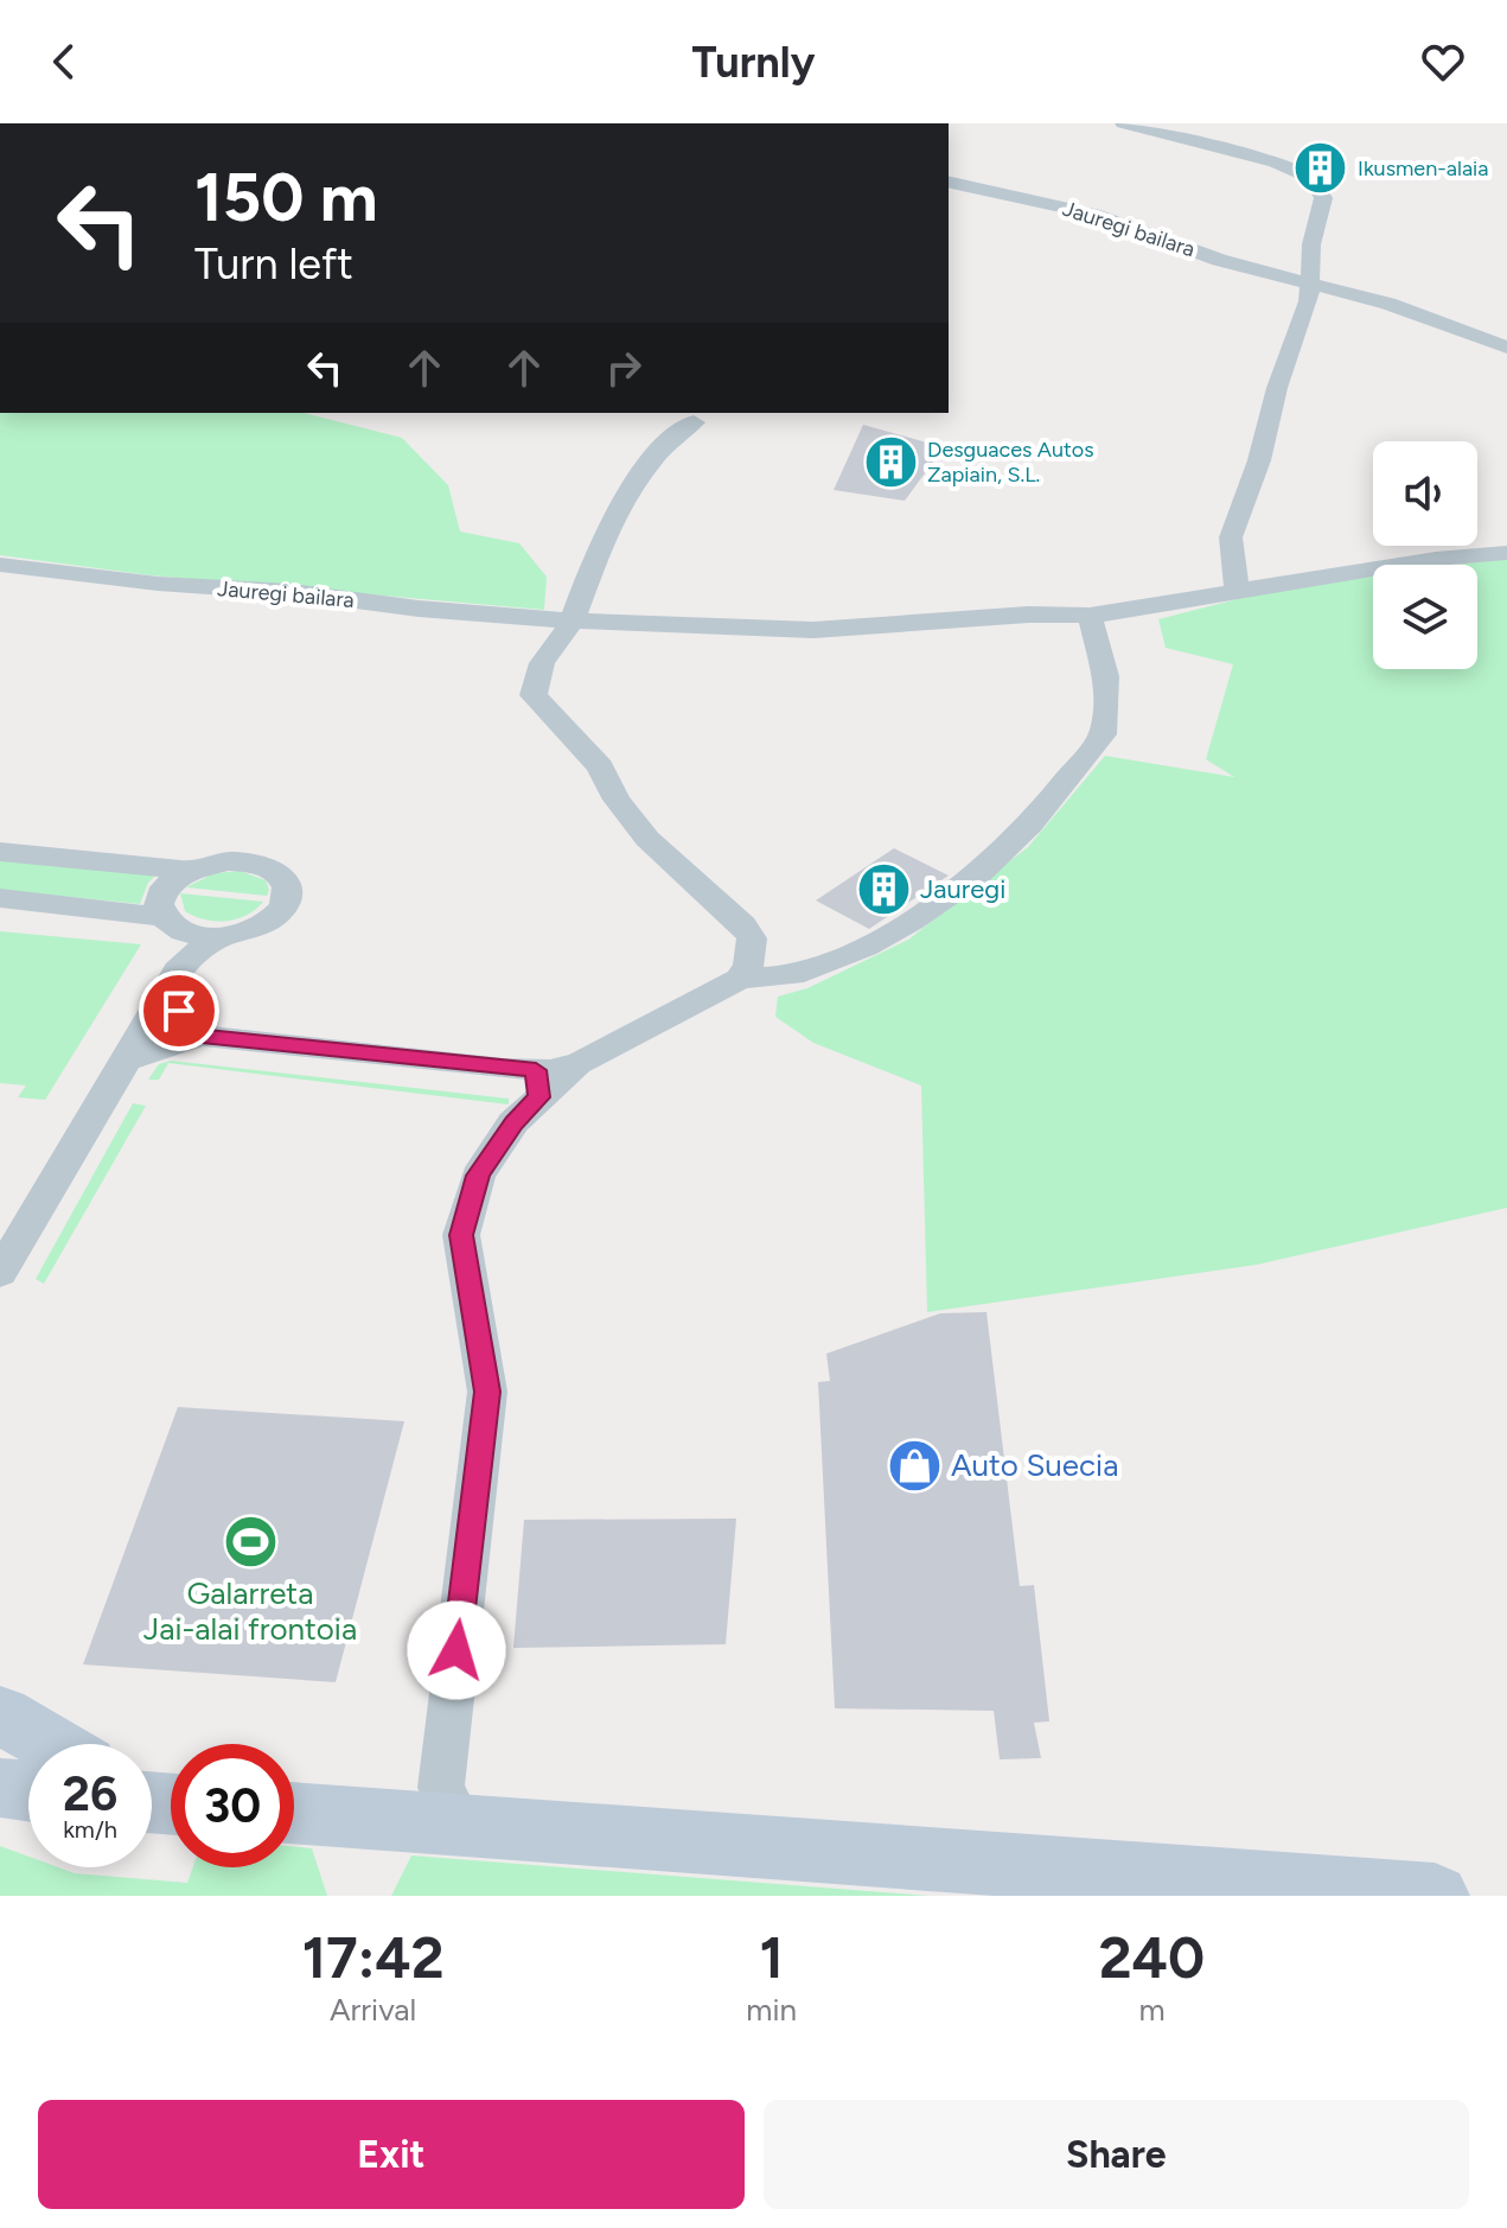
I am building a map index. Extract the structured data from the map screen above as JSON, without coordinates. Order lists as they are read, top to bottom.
{
  "streets": {
    "street": ["Jauregi bailara"]
  },
  "places": {
    "building": ["Ikusmen-alaia", "Desguaces Autos Zapiain, S.L.", "Jauregi"],
    "shop": ["Auto Suecia"],
    "sports": ["Galarreta Jai-alai frontoia"]
  },
  "page": {
    "header": "Turnly",
    "turn": ["150 m", "Turn left"],
    "speed": "26 km/h",
    "limit": "30",
    "eta": [
      "17:42",
      "Arrival",
      "1",
      "min",
      "240",
      "m"
    ],
    "buttons": ["Exit", "Share"]
  }
}
